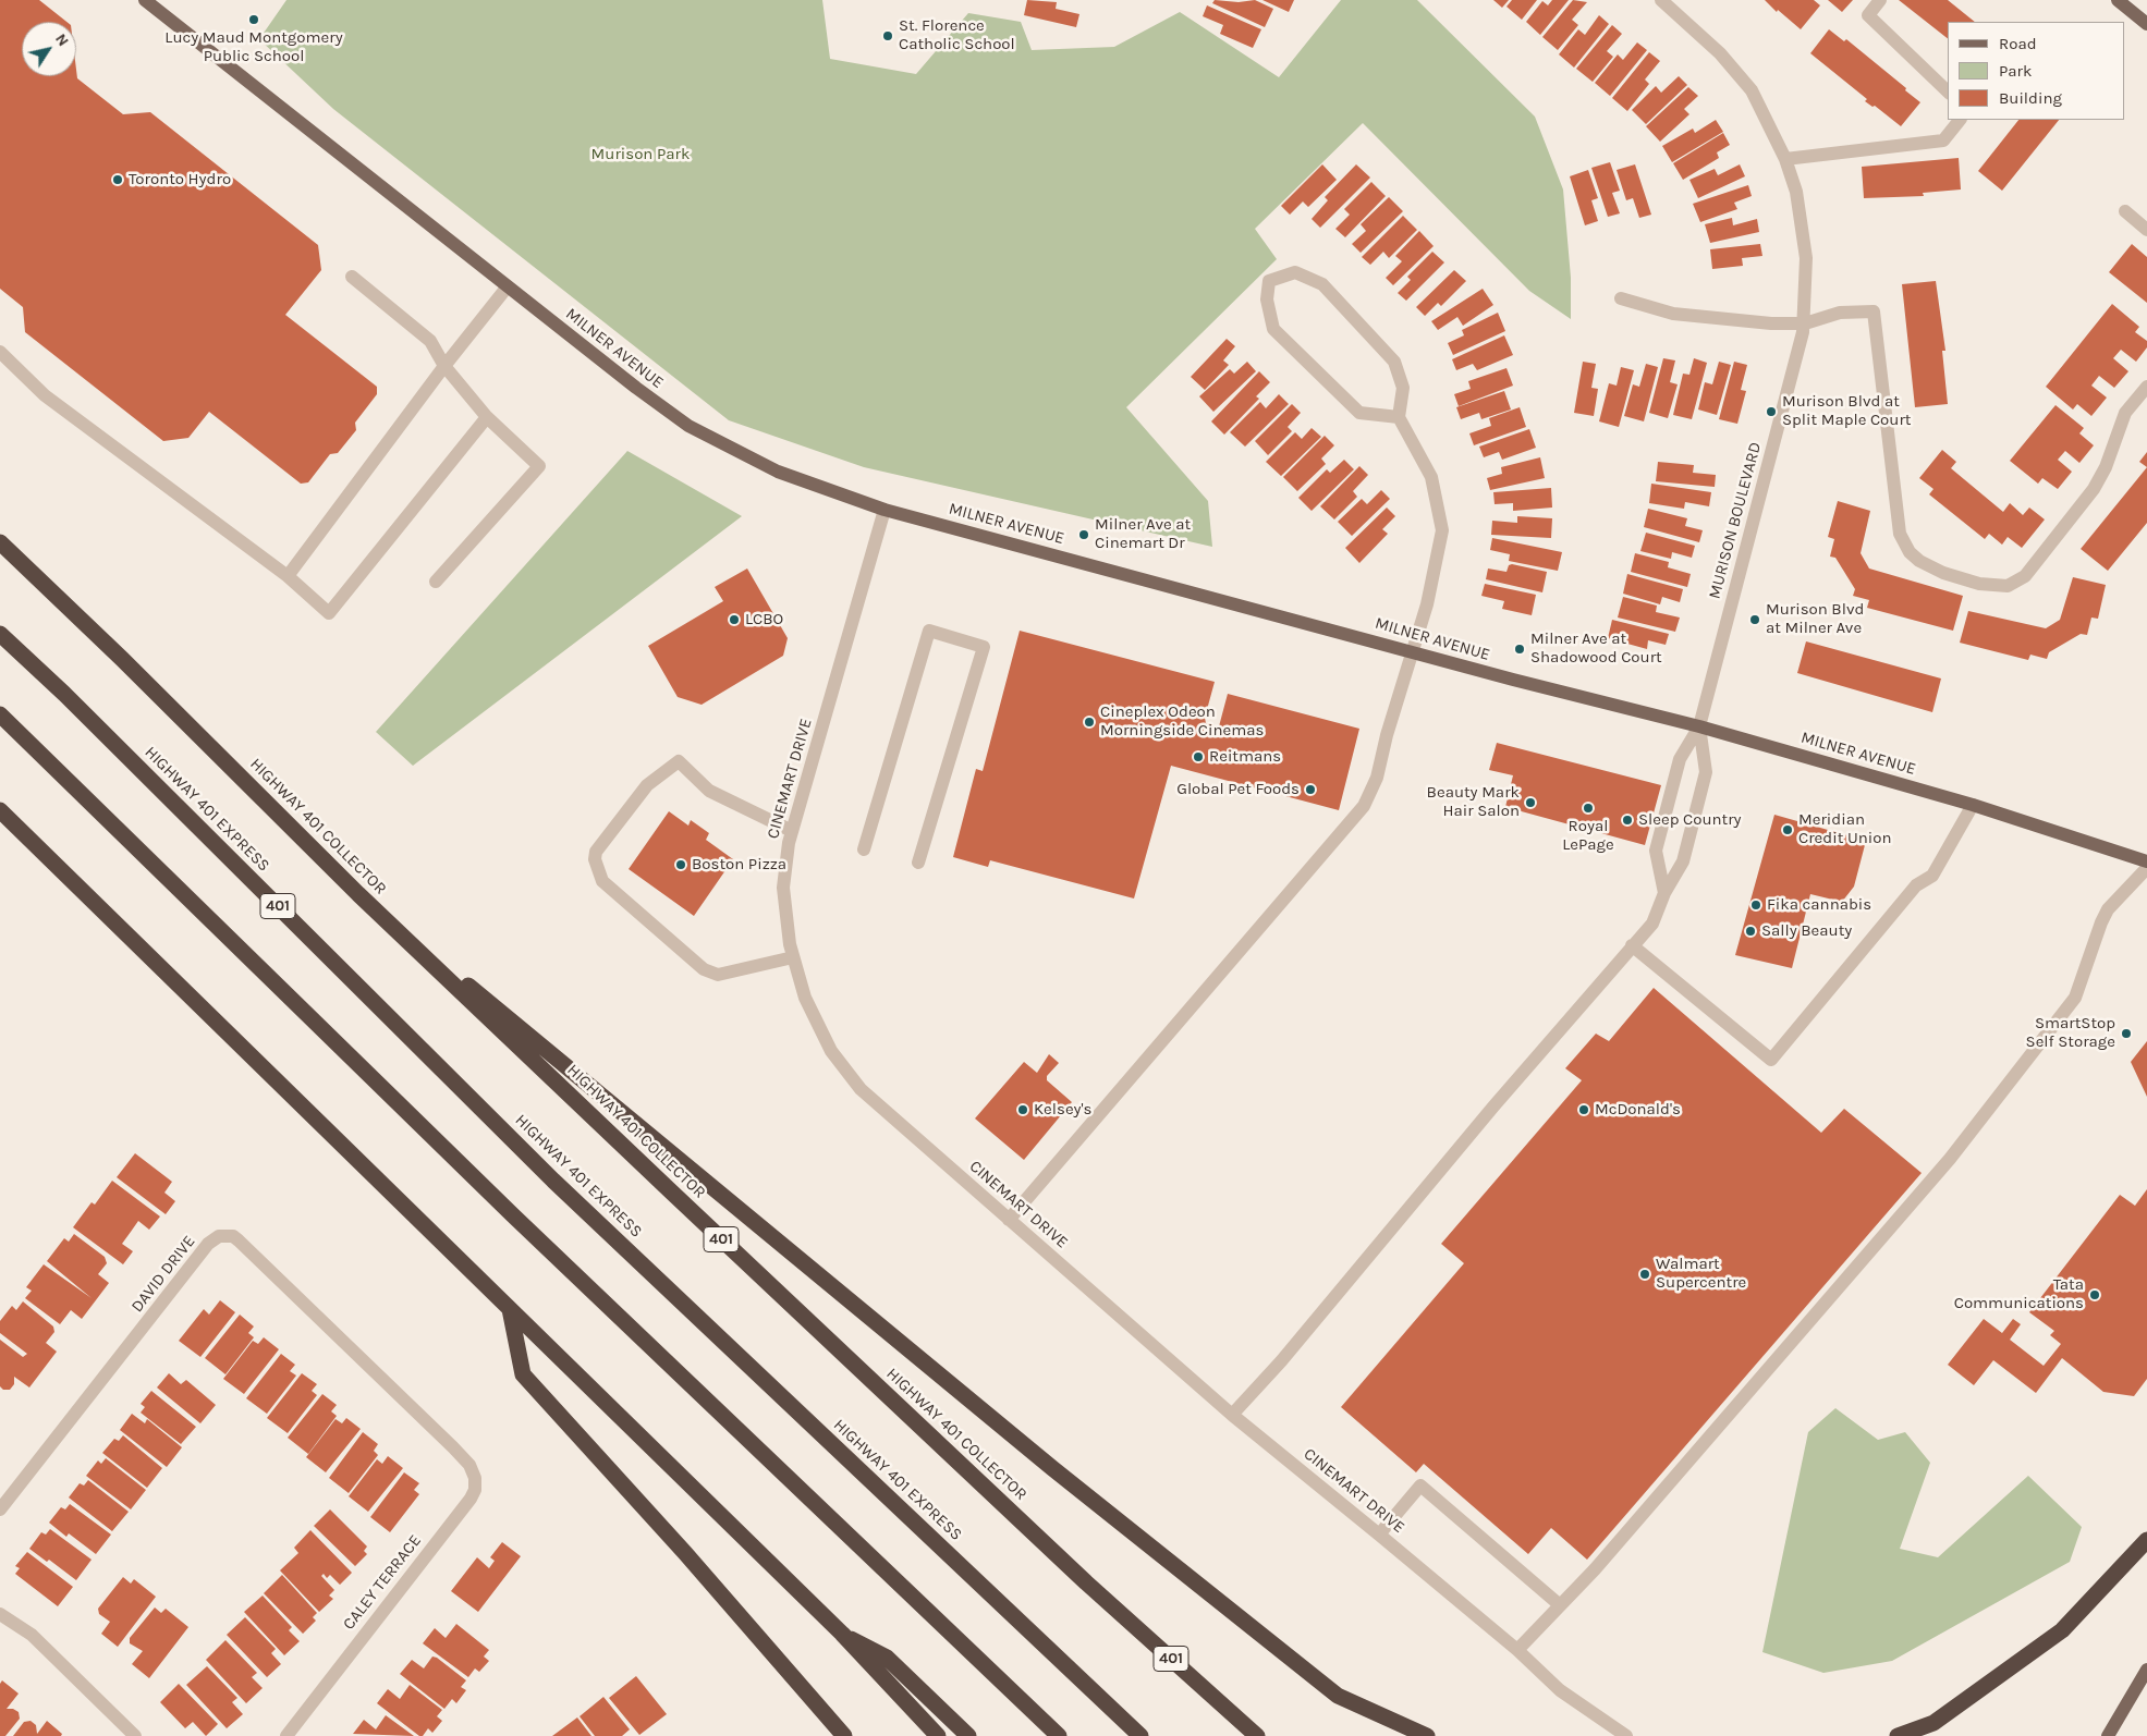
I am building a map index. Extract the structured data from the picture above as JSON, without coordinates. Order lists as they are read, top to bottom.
{
  "streets": {
    "highway": ["HIGHWAY 401 EXPRESS", "HIGHWAY 401 COLLECTOR", "401"],
    "main road": ["MILNER AVENUE"],
    "street": [
      "MURISON BOULEVARD",
      "CINEMART DRIVE",
      "DAVID DRIVE",
      "CALEY TERRACE"
    ]
  },
  "crossings": [
    ["MILNER AVENUE", "MURISON BOULEVARD"],
    ["MILNER AVENUE", "CINEMART DRIVE"],
    ["DAVID DRIVE", "CALEY TERRACE"]
  ],
  "parks": ["Murison Park"],
  "places": [
    "Lucy Maud Montgomery Public School",
    "St. Florence Catholic School",
    "Toronto Hydro",
    "Murison Blvd at Split Maple Court",
    "Milner Ave at Cinemart Dr",
    "LCBO",
    "Murison Blvd at Milner Ave",
    "Milner Ave at Shadowood Court",
    "Cineplex Odeon Morningside Cinemas",
    "Reitmans",
    "Global Pet Foods",
    "Beauty Mark Hair Salon",
    "Royal LePage",
    "Sleep Country",
    "Meridian Credit Union",
    "Boston Pizza",
    "Fika cannabis",
    "Sally Beauty",
    "SmartStop Self Storage",
    "Kelsey's",
    "McDonald's",
    "Walmart Supercentre",
    "Tata Communications"
  ],
  "legend": ["Road", "Park", "Building"],
  "north": "top right"
}
